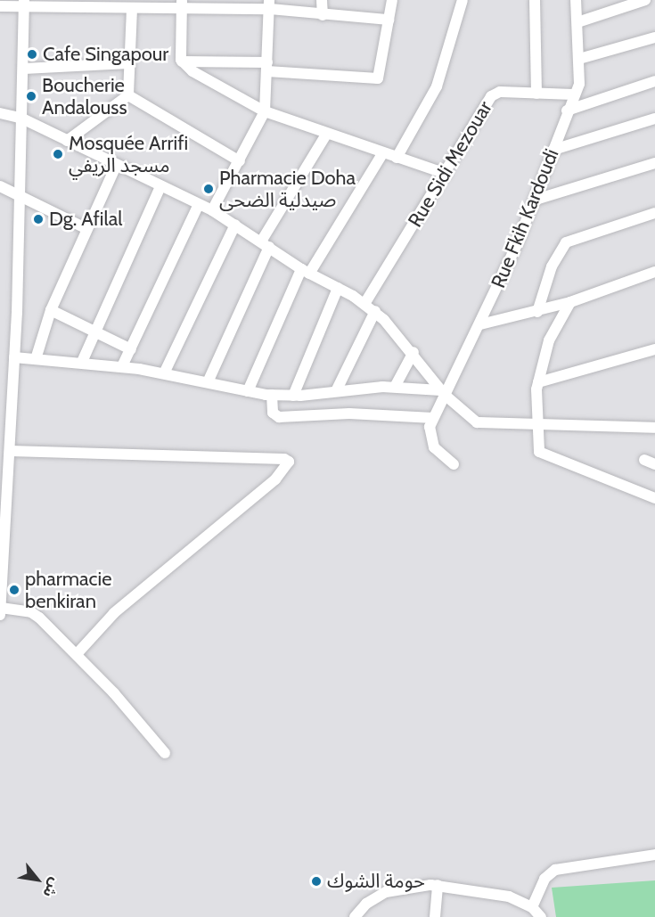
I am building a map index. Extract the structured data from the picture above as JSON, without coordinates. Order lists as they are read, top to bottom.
{
  "streets": {
    "street": ["Rue Sidi Mezouar", "Rue Fkih Kardoudi"]
  },
  "crossings": [
    ["Rue Sidi Mezouar", "Rue Fkih Kardoudi"]
  ],
  "places": [
    "Cafe Singapour",
    "Boucherie Andalouss",
    "Mosquée Arrifi مسجد الريفي",
    "Pharmacie Doha صيدلية الضحى",
    "Dg. Afilal",
    "pharmacie benkiran",
    "حومة الشوك"
  ],
  "north": "bottom right"
}
